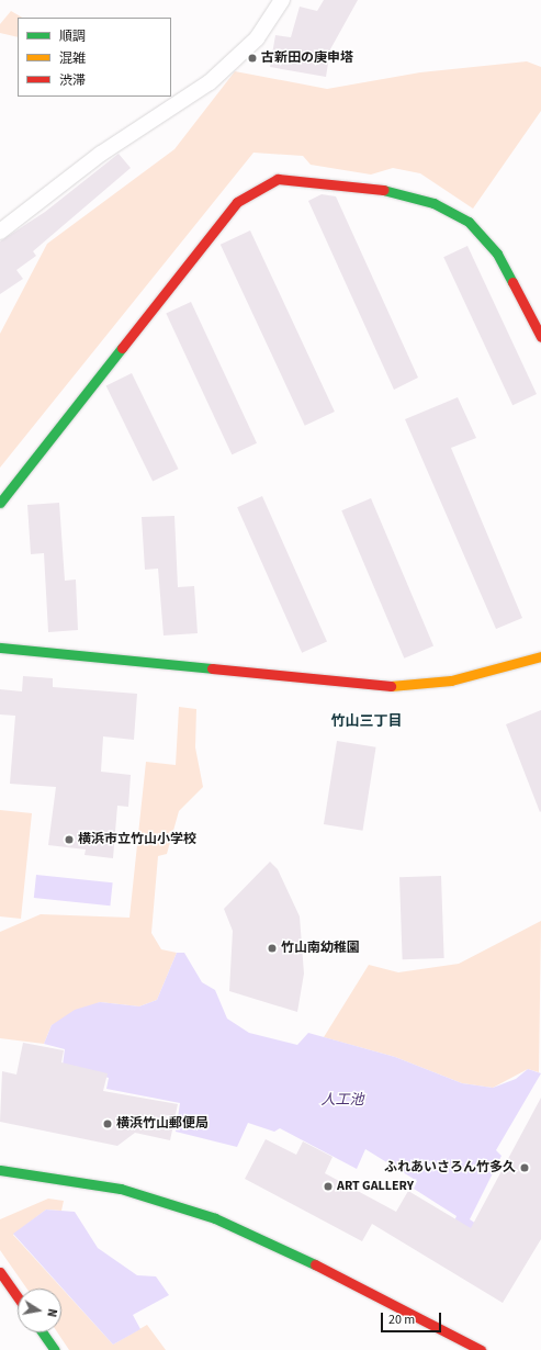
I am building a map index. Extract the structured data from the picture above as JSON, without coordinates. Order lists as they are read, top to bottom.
{
  "districts": ["竹山三丁目"],
  "water": ["人工池"],
  "places": [
    "古新田の庚申塔",
    "横浜市立竹山小学校",
    "竹山南幼稚園",
    "横浜竹山郵便局",
    "ふれあいさろん竹多久",
    "ART GALLERY"
  ],
  "legend": ["順調", "混雑", "渋滞"],
  "scale_bar": "20 m",
  "north": "right"
}
